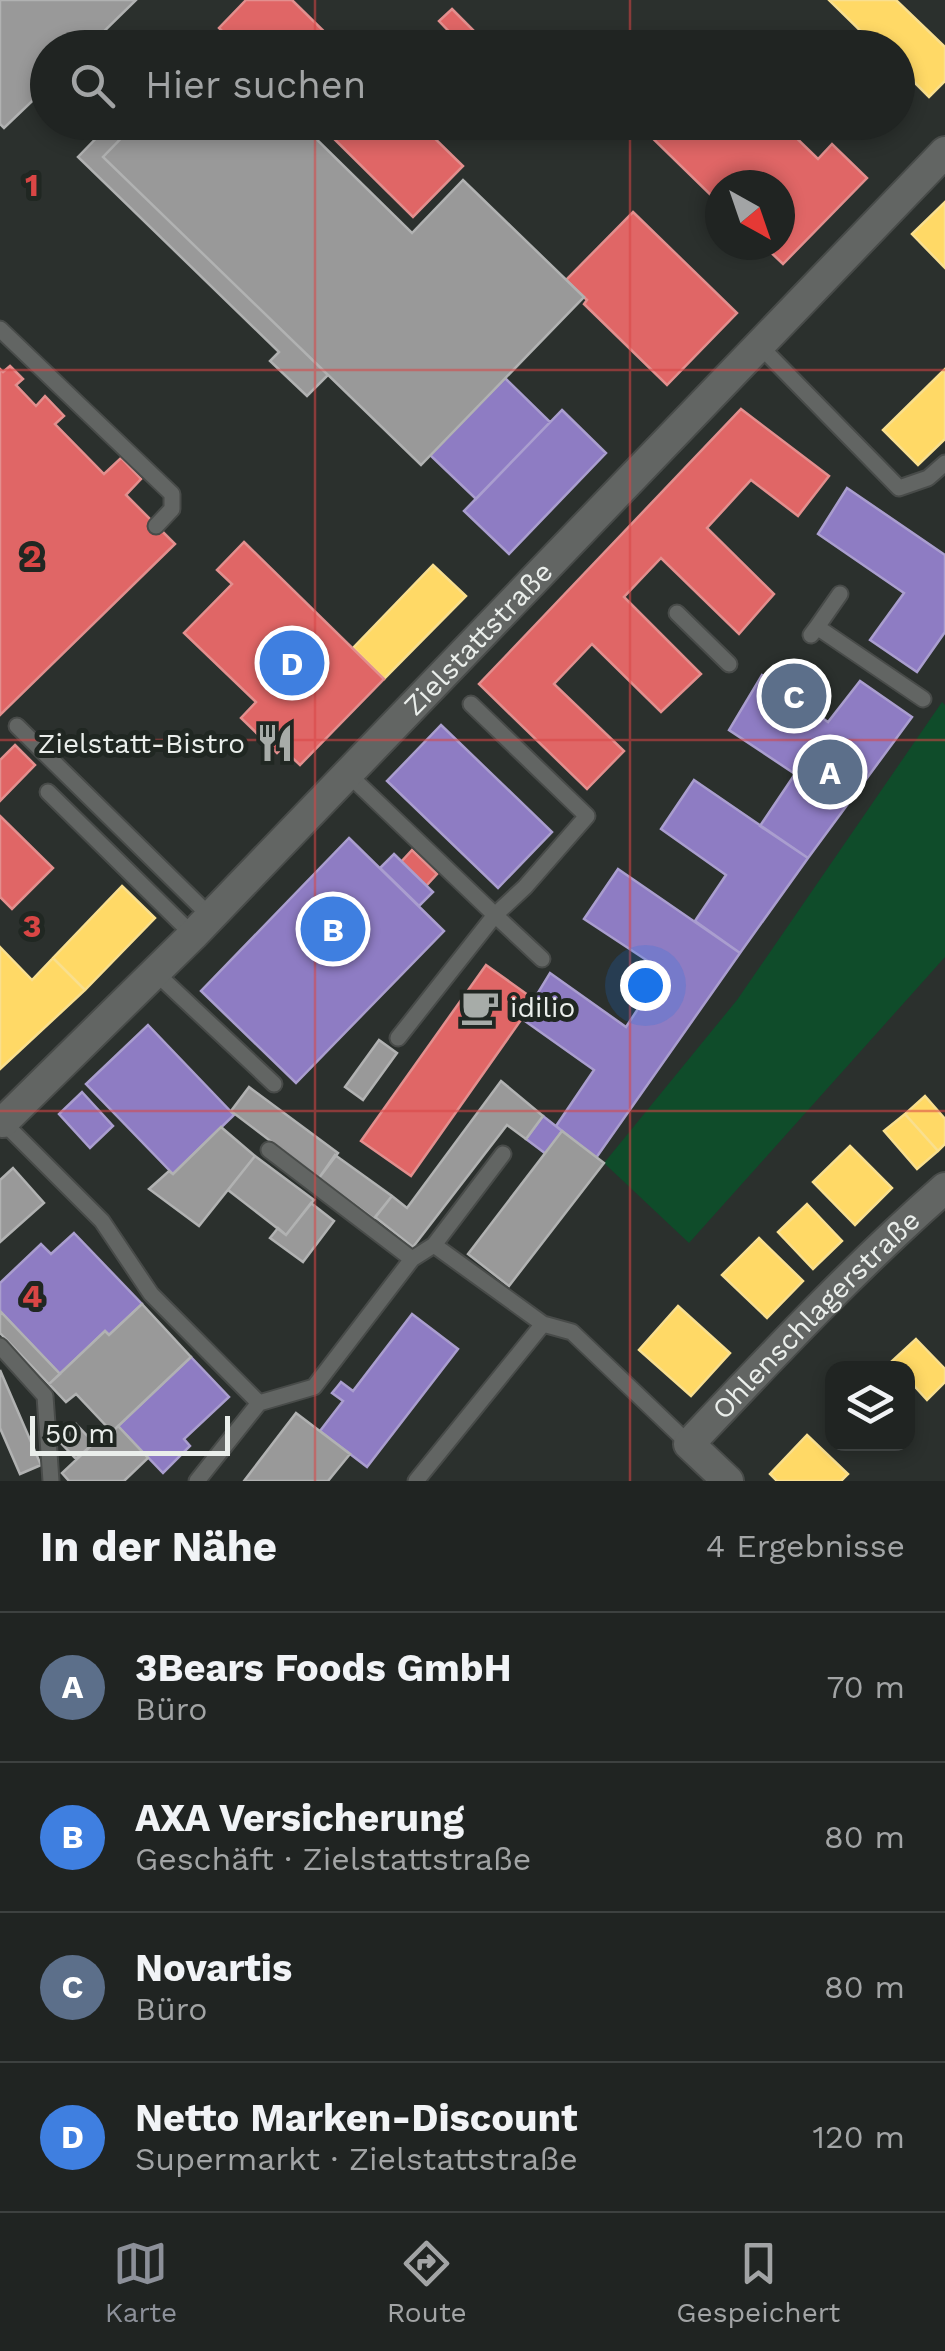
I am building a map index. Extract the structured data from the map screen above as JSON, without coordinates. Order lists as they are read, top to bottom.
{
  "streets": {
    "street": ["Zielstattstraße", "Ohlenschlagerstraße"]
  },
  "places": {
    "restaurant": ["Zielstatt-Bistro"],
    "cafe": ["idilio"]
  },
  "scale_bar": "50 m",
  "north": "bottom right",
  "page": {
    "search": "Hier suchen",
    "pins": [
      "D",
      "C",
      "A",
      "B"
    ],
    "scale": "50 m",
    "heading": ["In der Nähe", "4 Ergebnisse"],
    "list": [
      {
        "mark": "A",
        "name": "3Bears Foods GmbH",
        "note": "Büro",
        "value": "70 m"
      },
      {
        "mark": "B",
        "name": "AXA Versicherung",
        "note": "Geschäft · Zielstattstraße",
        "value": "80 m"
      },
      {
        "mark": "C",
        "name": "Novartis",
        "note": "Büro",
        "value": "80 m"
      },
      {
        "mark": "D",
        "name": "Netto Marken-Discount",
        "note": "Supermarkt · Zielstattstraße",
        "value": "120 m"
      }
    ],
    "nav": ["Karte", "Route", "Gespeichert"]
  },
  "grid": {
    "rows": [
      "1",
      "2",
      "3",
      "4"
    ]
  }
}
